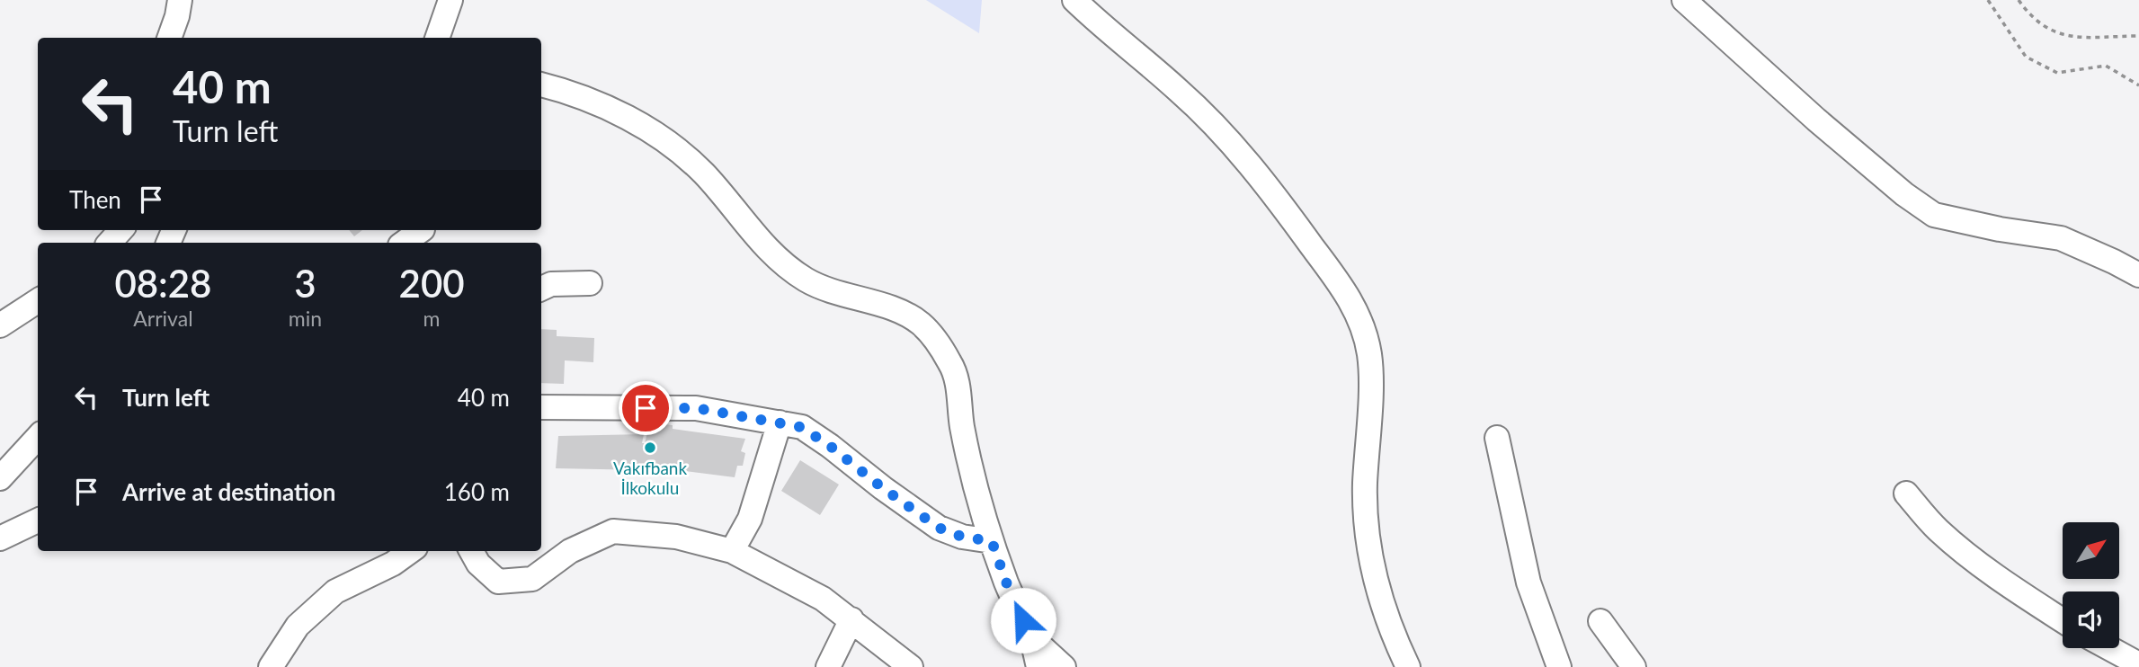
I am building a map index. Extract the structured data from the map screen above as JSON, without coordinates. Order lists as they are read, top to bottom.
{
  "places": ["Vakıfbank İlkokulu"],
  "north": "top right",
  "page": {
    "turn": ["40 m", "Turn left"],
    "then": "Then",
    "eta": [
      "08:28",
      "Arrival",
      "3",
      "min",
      "200",
      "m"
    ],
    "list": [
      {
        "name": "Turn left",
        "value": "40 m"
      },
      {
        "name": "Arrive at destination",
        "value": "160 m"
      }
    ]
  }
}
